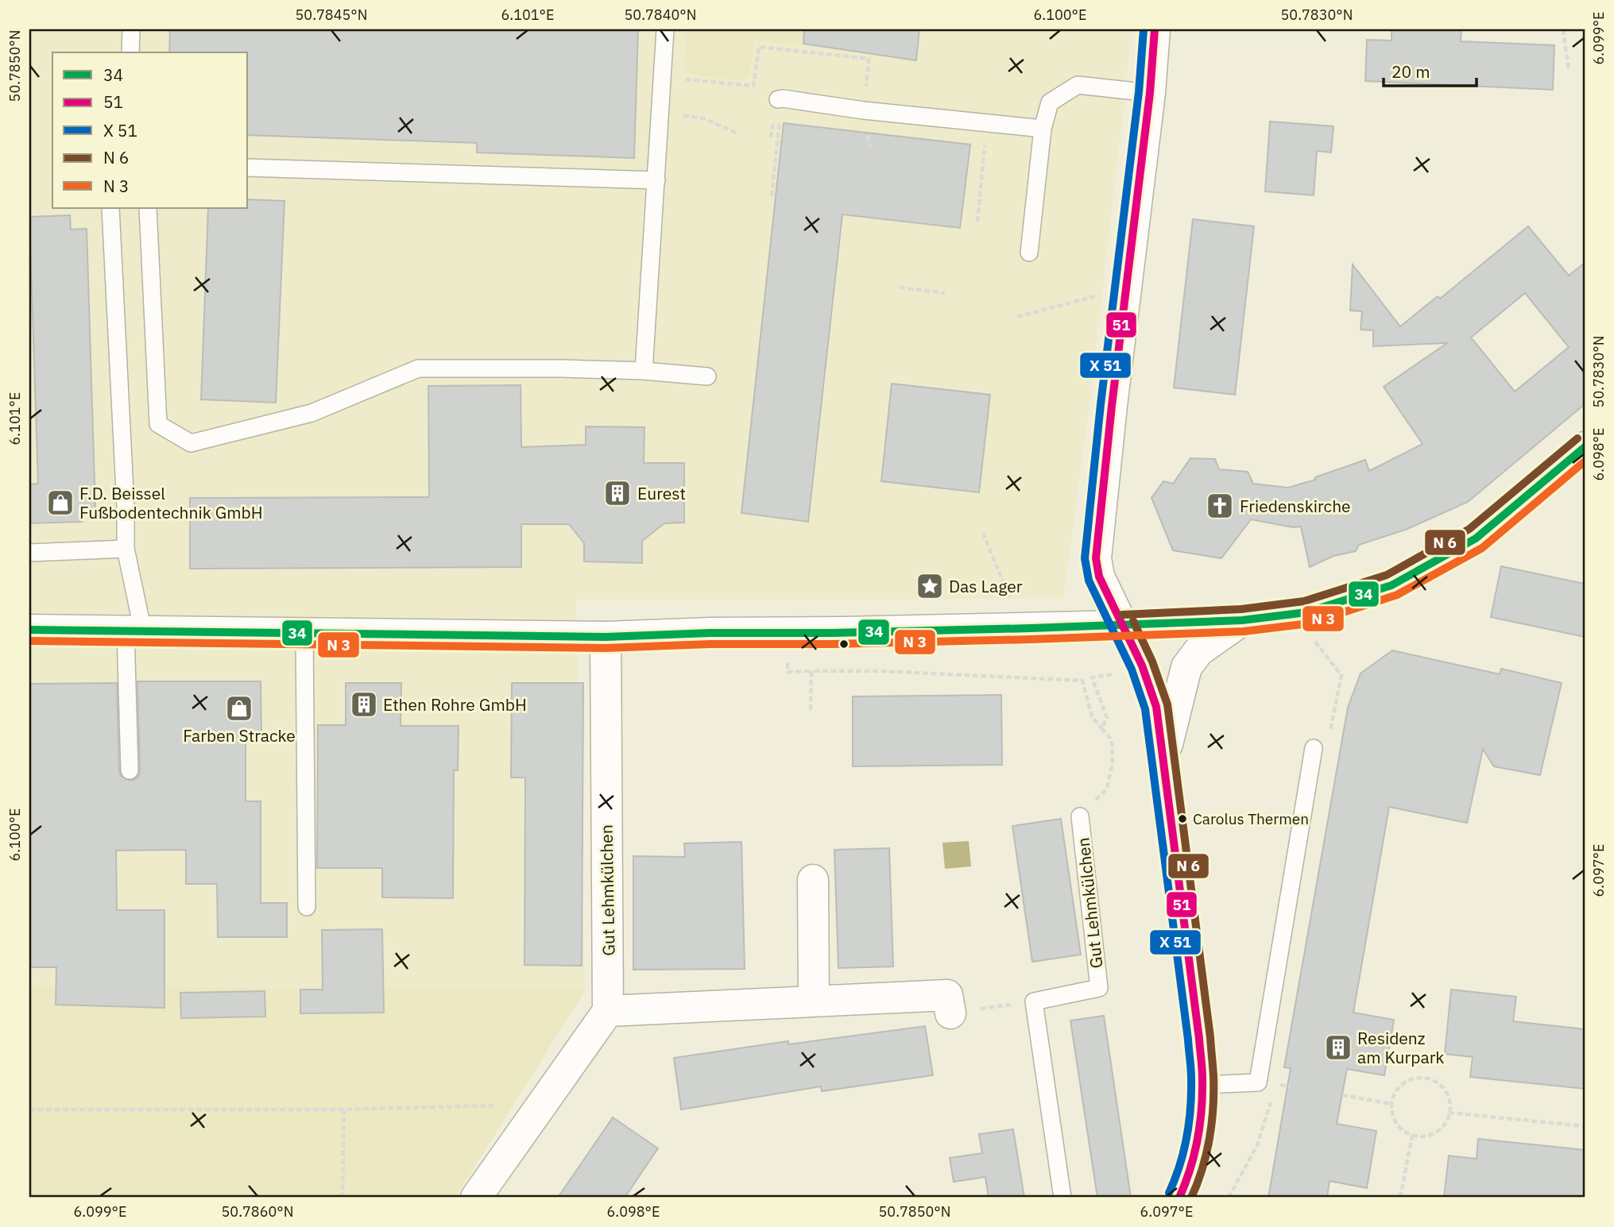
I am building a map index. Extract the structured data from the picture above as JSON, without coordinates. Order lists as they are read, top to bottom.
{
  "streets": {
    "street": ["Gut Lehmkülchen"]
  },
  "places": {
    "building": ["Eurest", "Ethen Rohre GmbH", "Residenz am Kurpark"],
    "shop": ["F.D. Beissel Fußbodentechnik GmbH", "Farben Stracke"],
    "church": ["Friedenskirche"],
    "place": ["Das Lager"],
    "other": ["Carolus Thermen"]
  },
  "lines": ["transit line 51", "transit line 34"],
  "legend": [
    "34",
    "51",
    "X 51",
    "N 6",
    "N 3"
  ],
  "scale_bar": "20 m",
  "coordinates": [
    "50.7845°N",
    "6.101°E",
    "50.7840°N",
    "6.100°E",
    "50.7830°N",
    "6.099°E",
    "50.7850°N",
    "6.098°E",
    "6.097°E",
    "50.7860°N"
  ]
}
